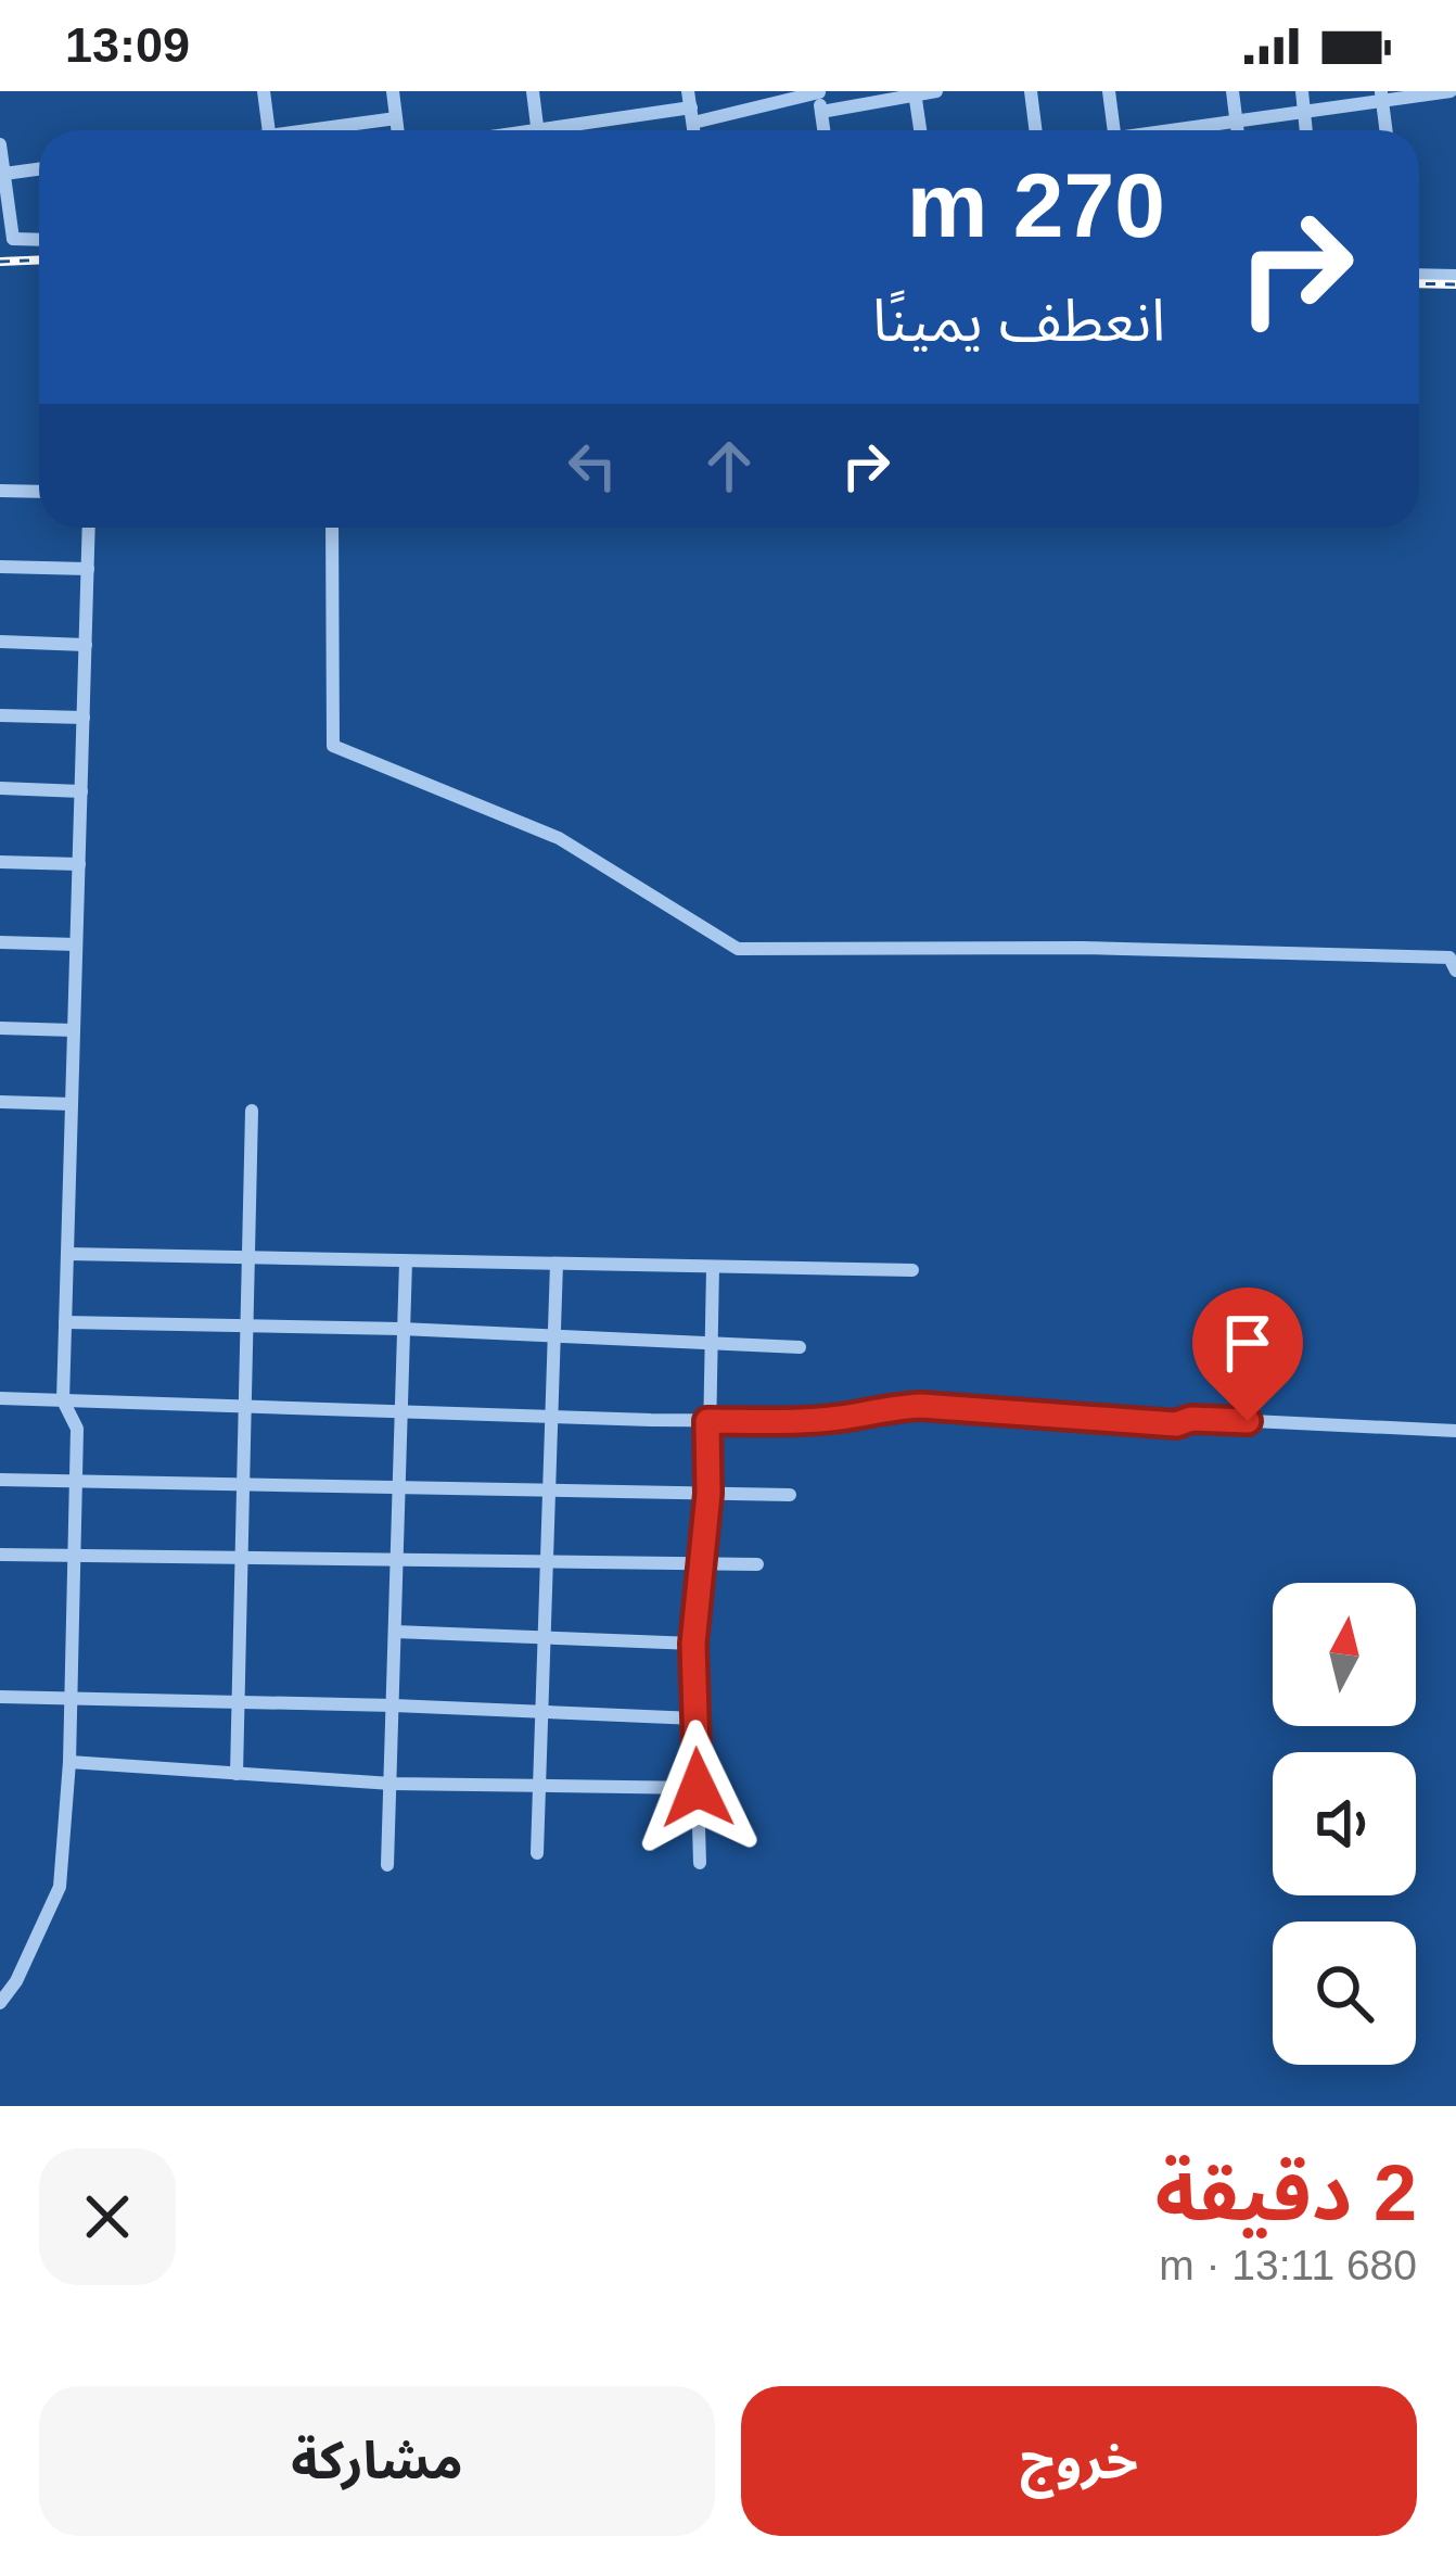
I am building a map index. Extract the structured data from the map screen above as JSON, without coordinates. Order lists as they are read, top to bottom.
{
  "north": "top",
  "page": {
    "status": "13:09",
    "turn": ["270 m", "انعطف يمينًا"],
    "heading": ["2 دقيقة", "680 m · 13:11"],
    "buttons": ["خروج", "مشاركة"]
  }
}
